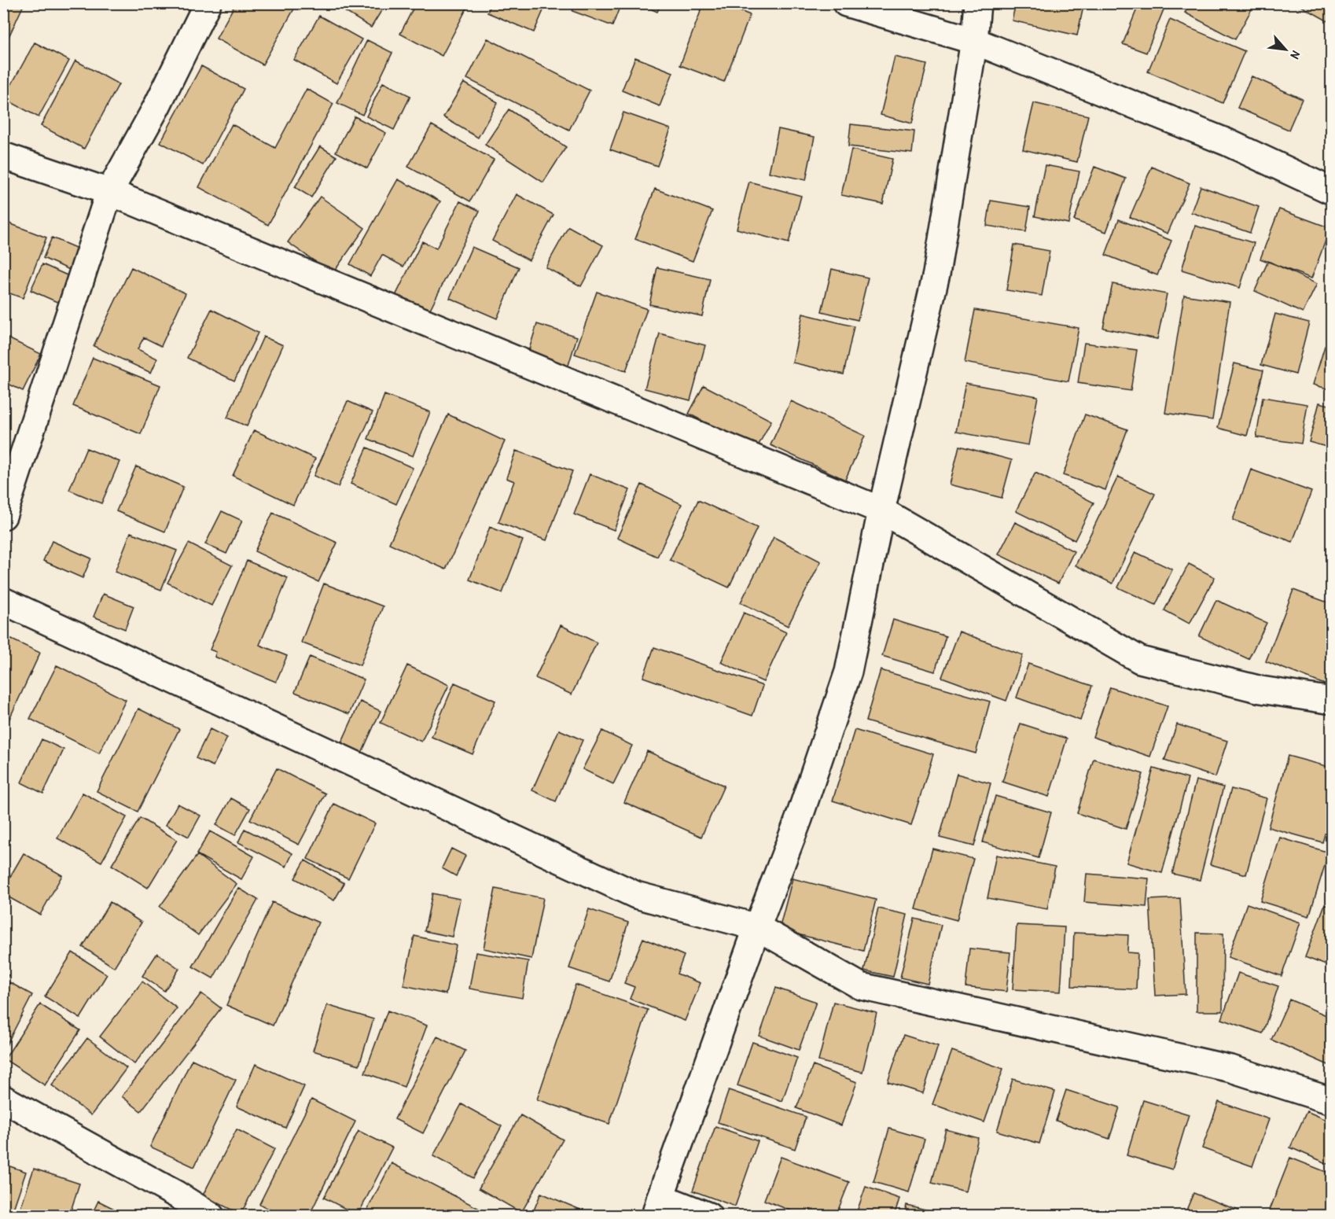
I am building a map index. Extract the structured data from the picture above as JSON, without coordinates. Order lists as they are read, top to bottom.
{
  "north": "bottom right"
}
